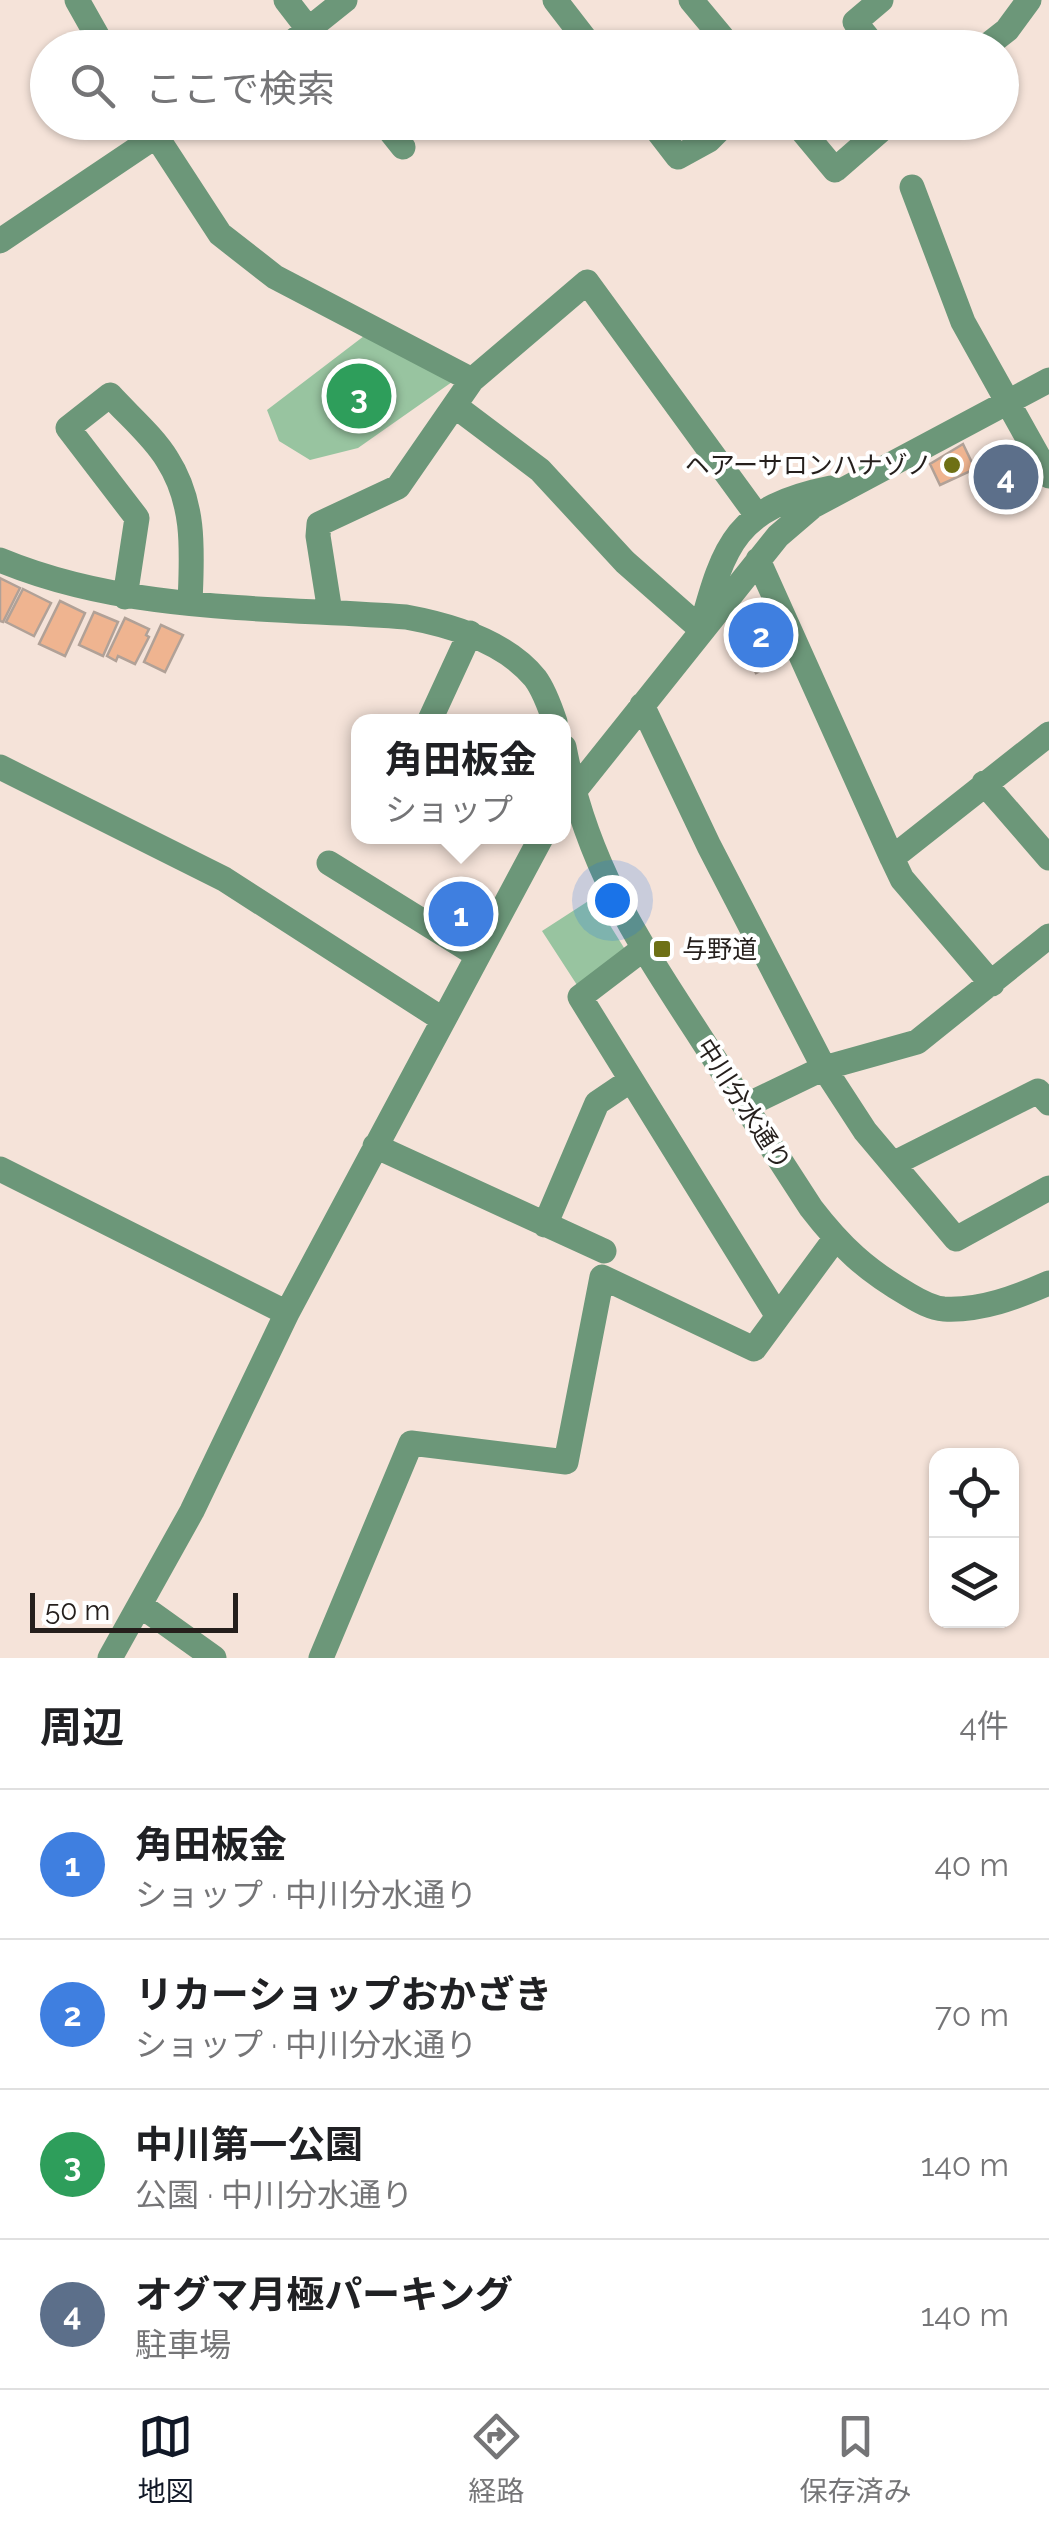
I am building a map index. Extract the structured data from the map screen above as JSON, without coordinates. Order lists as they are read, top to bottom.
{
  "streets": {
    "street": ["中川分水通り"]
  },
  "places": {
    "other": ["ヘアーサロンハナゾノ"],
    "transit": ["与野道"]
  },
  "scale_bar": "50 m",
  "page": {
    "search": "ここで検索",
    "pins": [
      "3",
      "4",
      "2",
      "1"
    ],
    "popup": ["角田板金", "ショップ"],
    "scale": "50 m",
    "heading": ["周辺", "4件"],
    "list": [
      {
        "mark": "1",
        "name": "角田板金",
        "note": "ショップ · 中川分水通り",
        "value": "40 m"
      },
      {
        "mark": "2",
        "name": "リカーショップおかざき",
        "note": "ショップ · 中川分水通り",
        "value": "70 m"
      },
      {
        "mark": "3",
        "name": "中川第一公園",
        "note": "公園 · 中川分水通り",
        "value": "140 m"
      },
      {
        "mark": "4",
        "name": "オグマ月極パーキング",
        "note": "駐車場",
        "value": "140 m"
      }
    ],
    "nav": ["地図", "経路", "保存済み"]
  }
}
